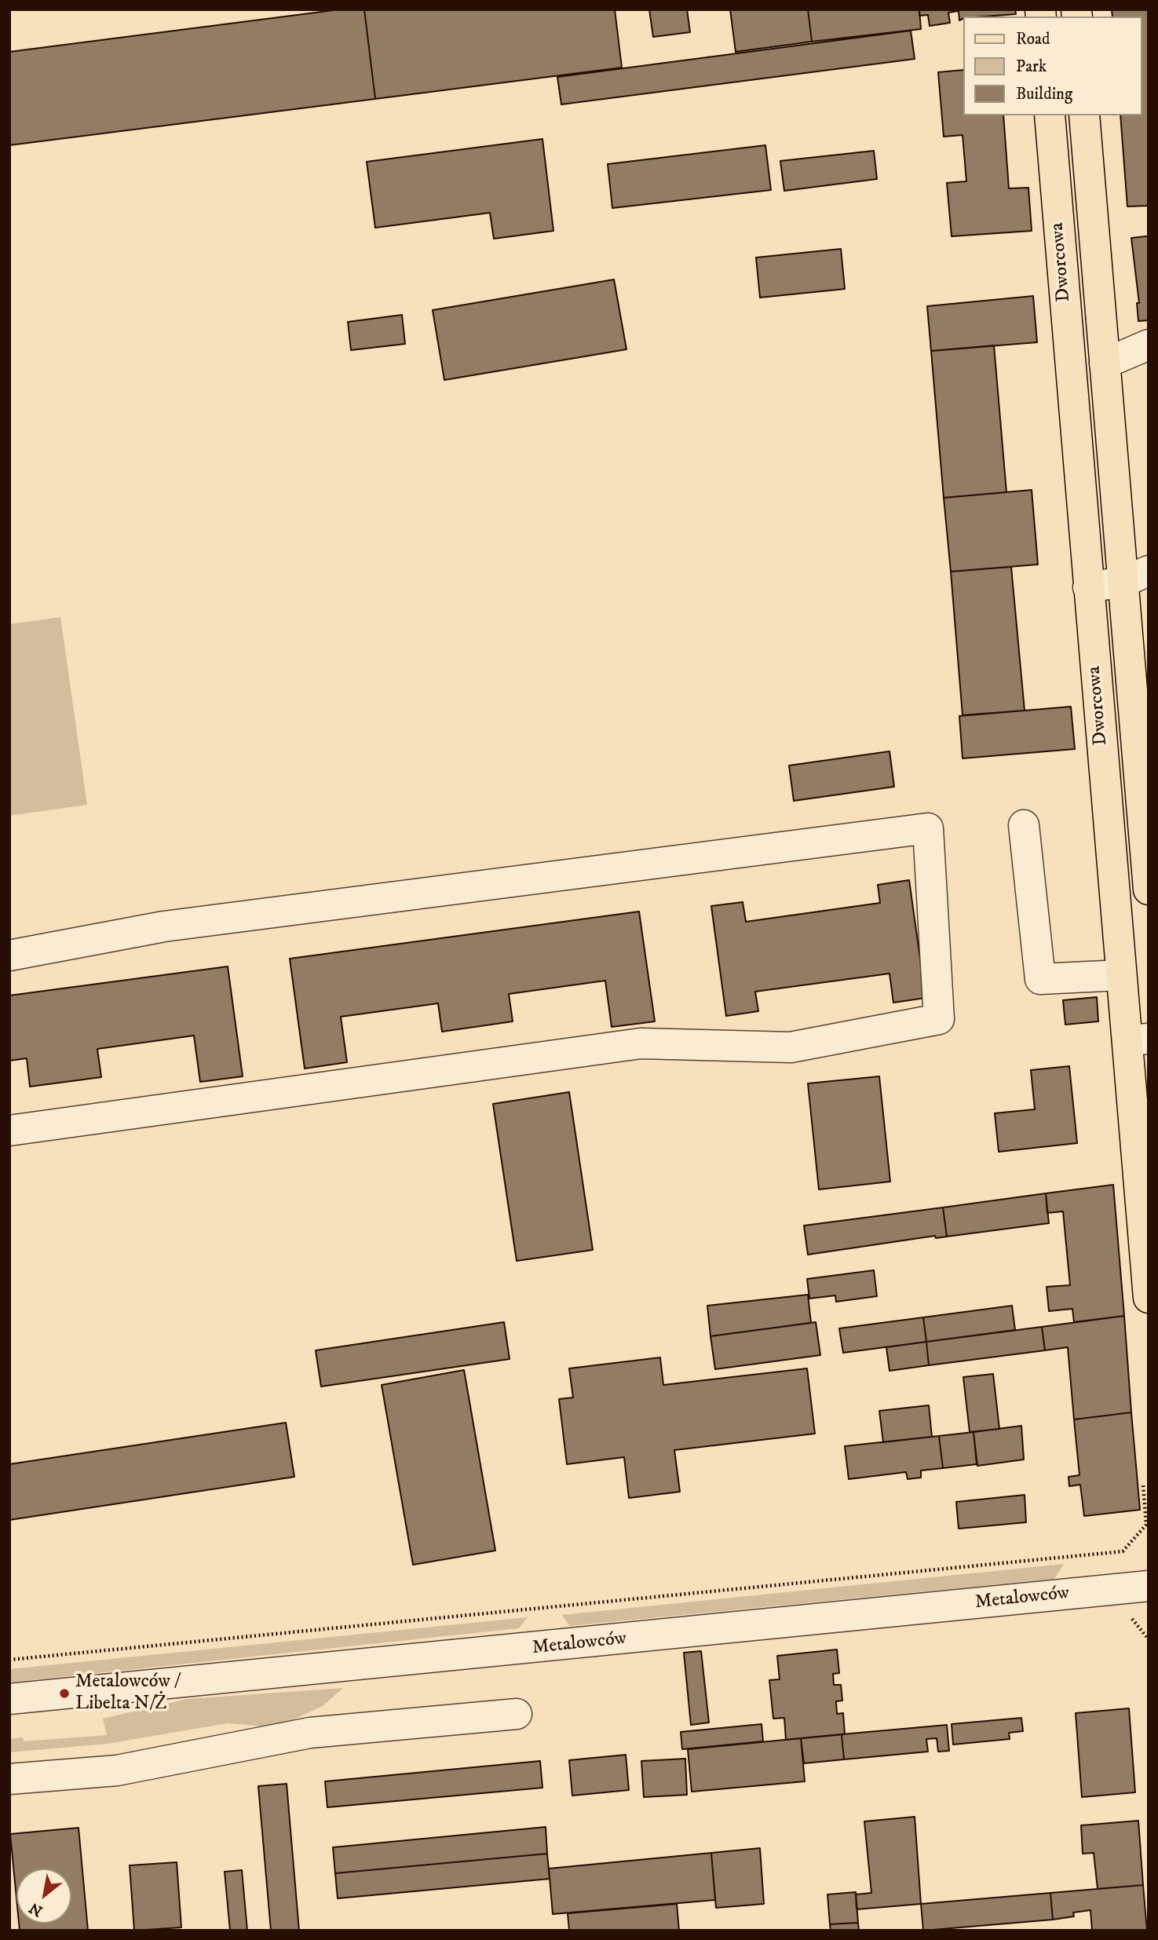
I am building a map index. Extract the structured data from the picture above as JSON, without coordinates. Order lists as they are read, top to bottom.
{
  "streets": {
    "main road": ["Dworcowa"],
    "street": ["Metalowców"]
  },
  "places": ["Metalowców / Libelta N/Ż"],
  "legend": ["Road", "Park", "Building"],
  "north": "bottom left"
}
